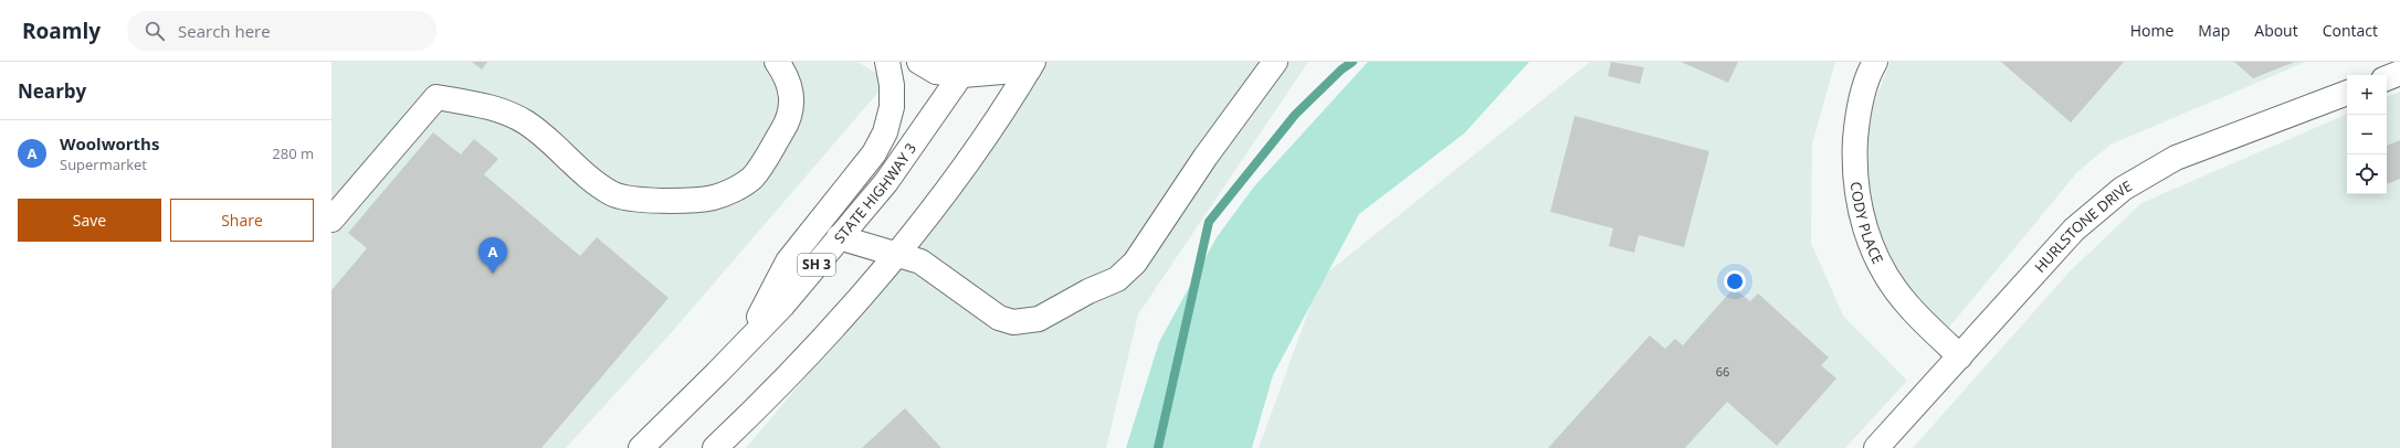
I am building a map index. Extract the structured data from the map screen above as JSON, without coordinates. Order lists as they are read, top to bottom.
{
  "streets": {
    "main road": [
      "STATE HIGHWAY 3",
      "CODY PLACE",
      "HURLSTONE DRIVE",
      "SH 3"
    ]
  },
  "crossings": [
    ["CODY PLACE", "HURLSTONE DRIVE"]
  ],
  "house_numbers": ["66"],
  "page": {
    "header": "Roamly",
    "search": "Search here",
    "nav": [
      "Home",
      "Map",
      "About",
      "Contact"
    ],
    "heading": "Nearby",
    "map_buttons": ["+", "−"],
    "list": [
      {
        "mark": "A",
        "name": "Woolworths",
        "note": "Supermarket",
        "value": "280 m"
      }
    ],
    "buttons": ["Save", "Share"],
    "pins": "A"
  }
}
